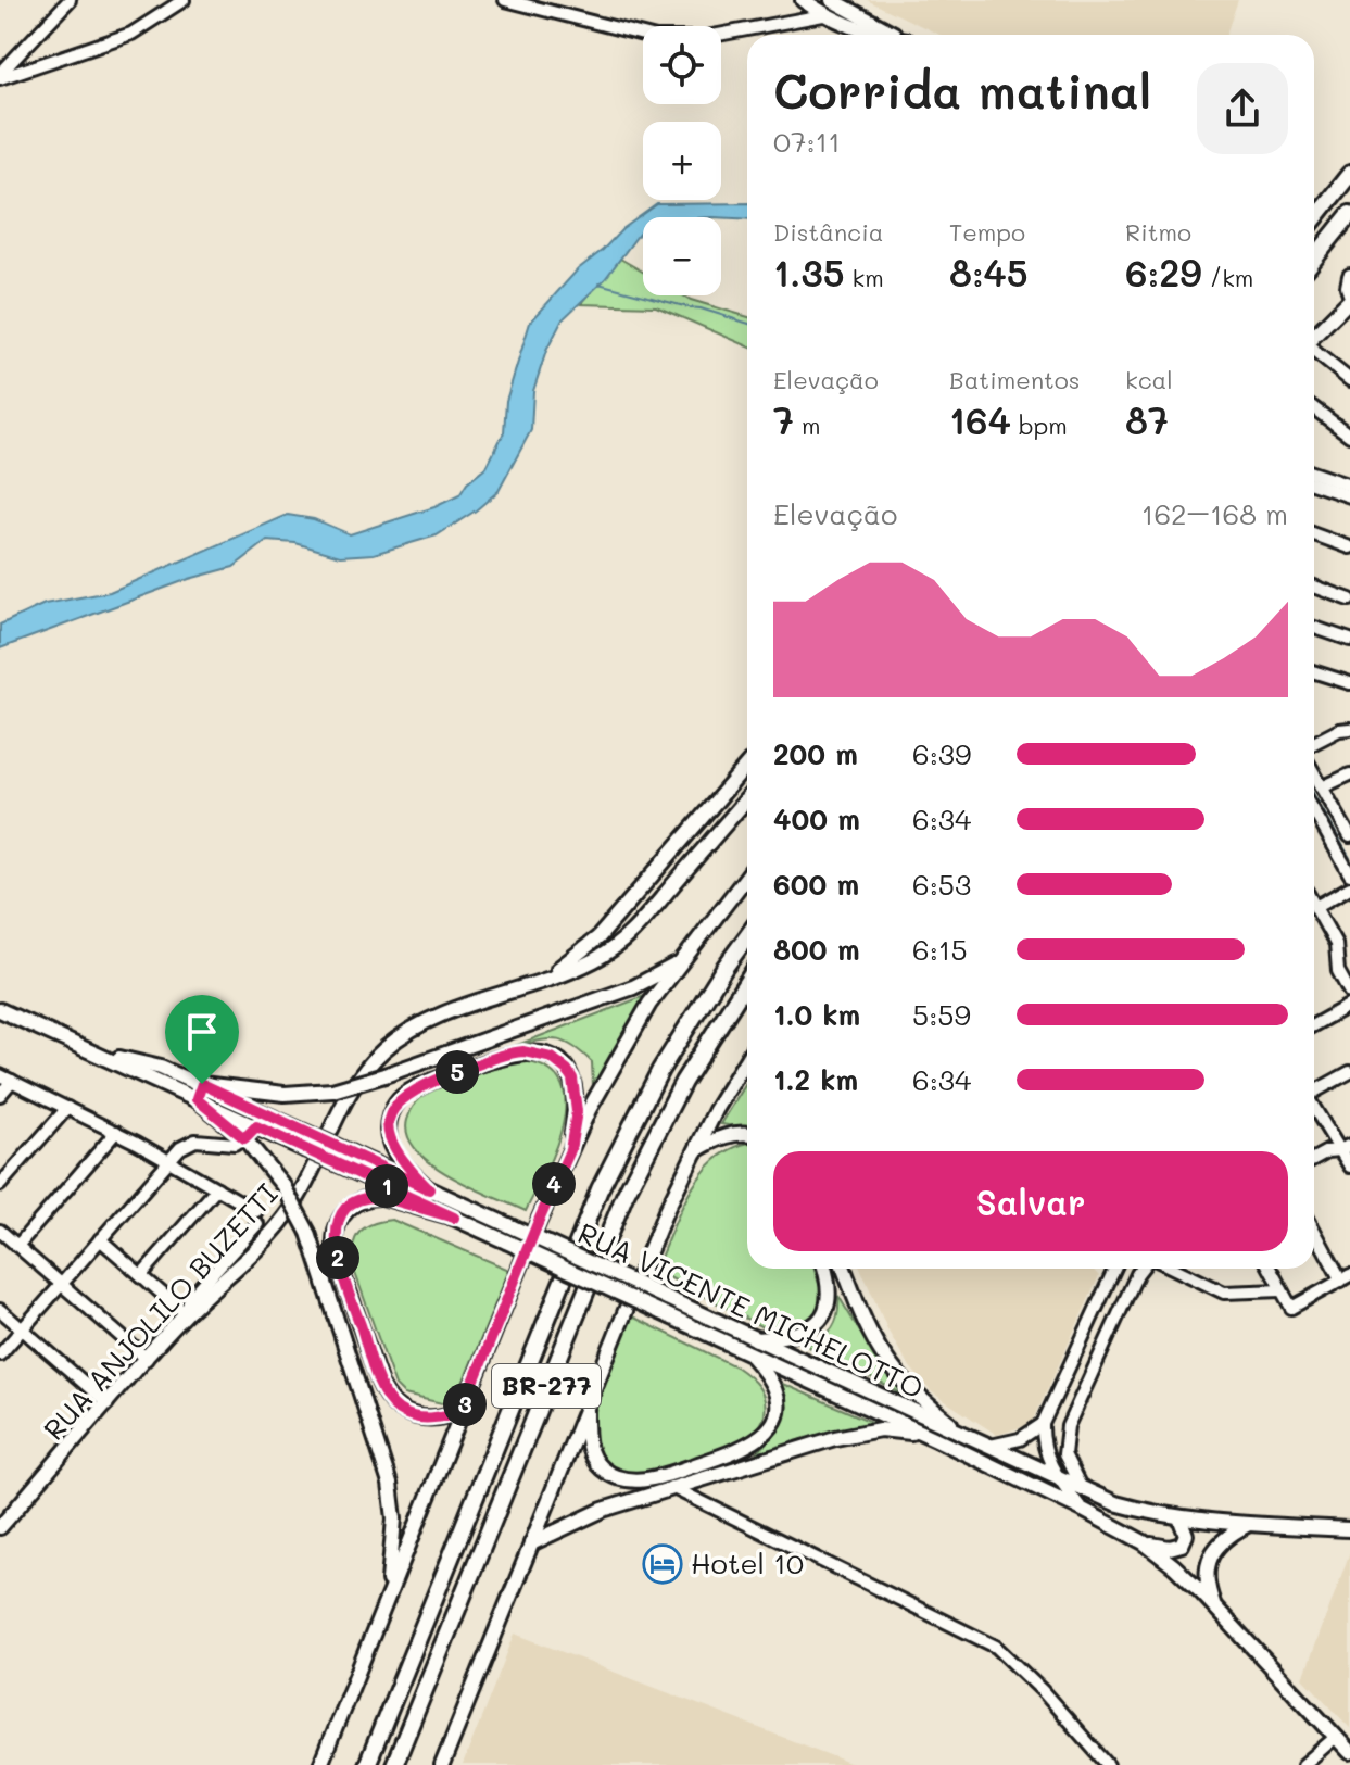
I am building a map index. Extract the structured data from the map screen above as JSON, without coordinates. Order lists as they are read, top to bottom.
{
  "streets": {
    "highway": ["BR-277"],
    "main road": ["RUA VICENTE MICHELOTTO", "RUA ANJOLILO BUZETTI"]
  },
  "places": {
    "hotel": ["Hotel 10"]
  },
  "page": {
    "map_buttons": ["+", "−"],
    "heading": ["Corrida matinal", "07:11"],
    "stats": [
      ["Distância", "1.35 km"],
      ["Tempo", "8:45"],
      ["Ritmo", "6:29 /km"],
      ["Elevação", "7 m"],
      ["Batimentos", "164 bpm"],
      ["kcal", "87"]
    ],
    "chart": ["Elevação", "162–168 m"],
    "list": [
      {
        "name": "200 m",
        "note": "6:39"
      },
      {
        "name": "400 m",
        "note": "6:34"
      },
      {
        "name": "600 m",
        "note": "6:53"
      },
      {
        "name": "800 m",
        "note": "6:15"
      },
      {
        "name": "1.0 km",
        "note": "5:59"
      },
      {
        "name": "1.2 km",
        "note": "6:34"
      }
    ],
    "pins": [
      "5",
      "4",
      "1",
      "2",
      "3"
    ],
    "buttons": "Salvar"
  }
}
